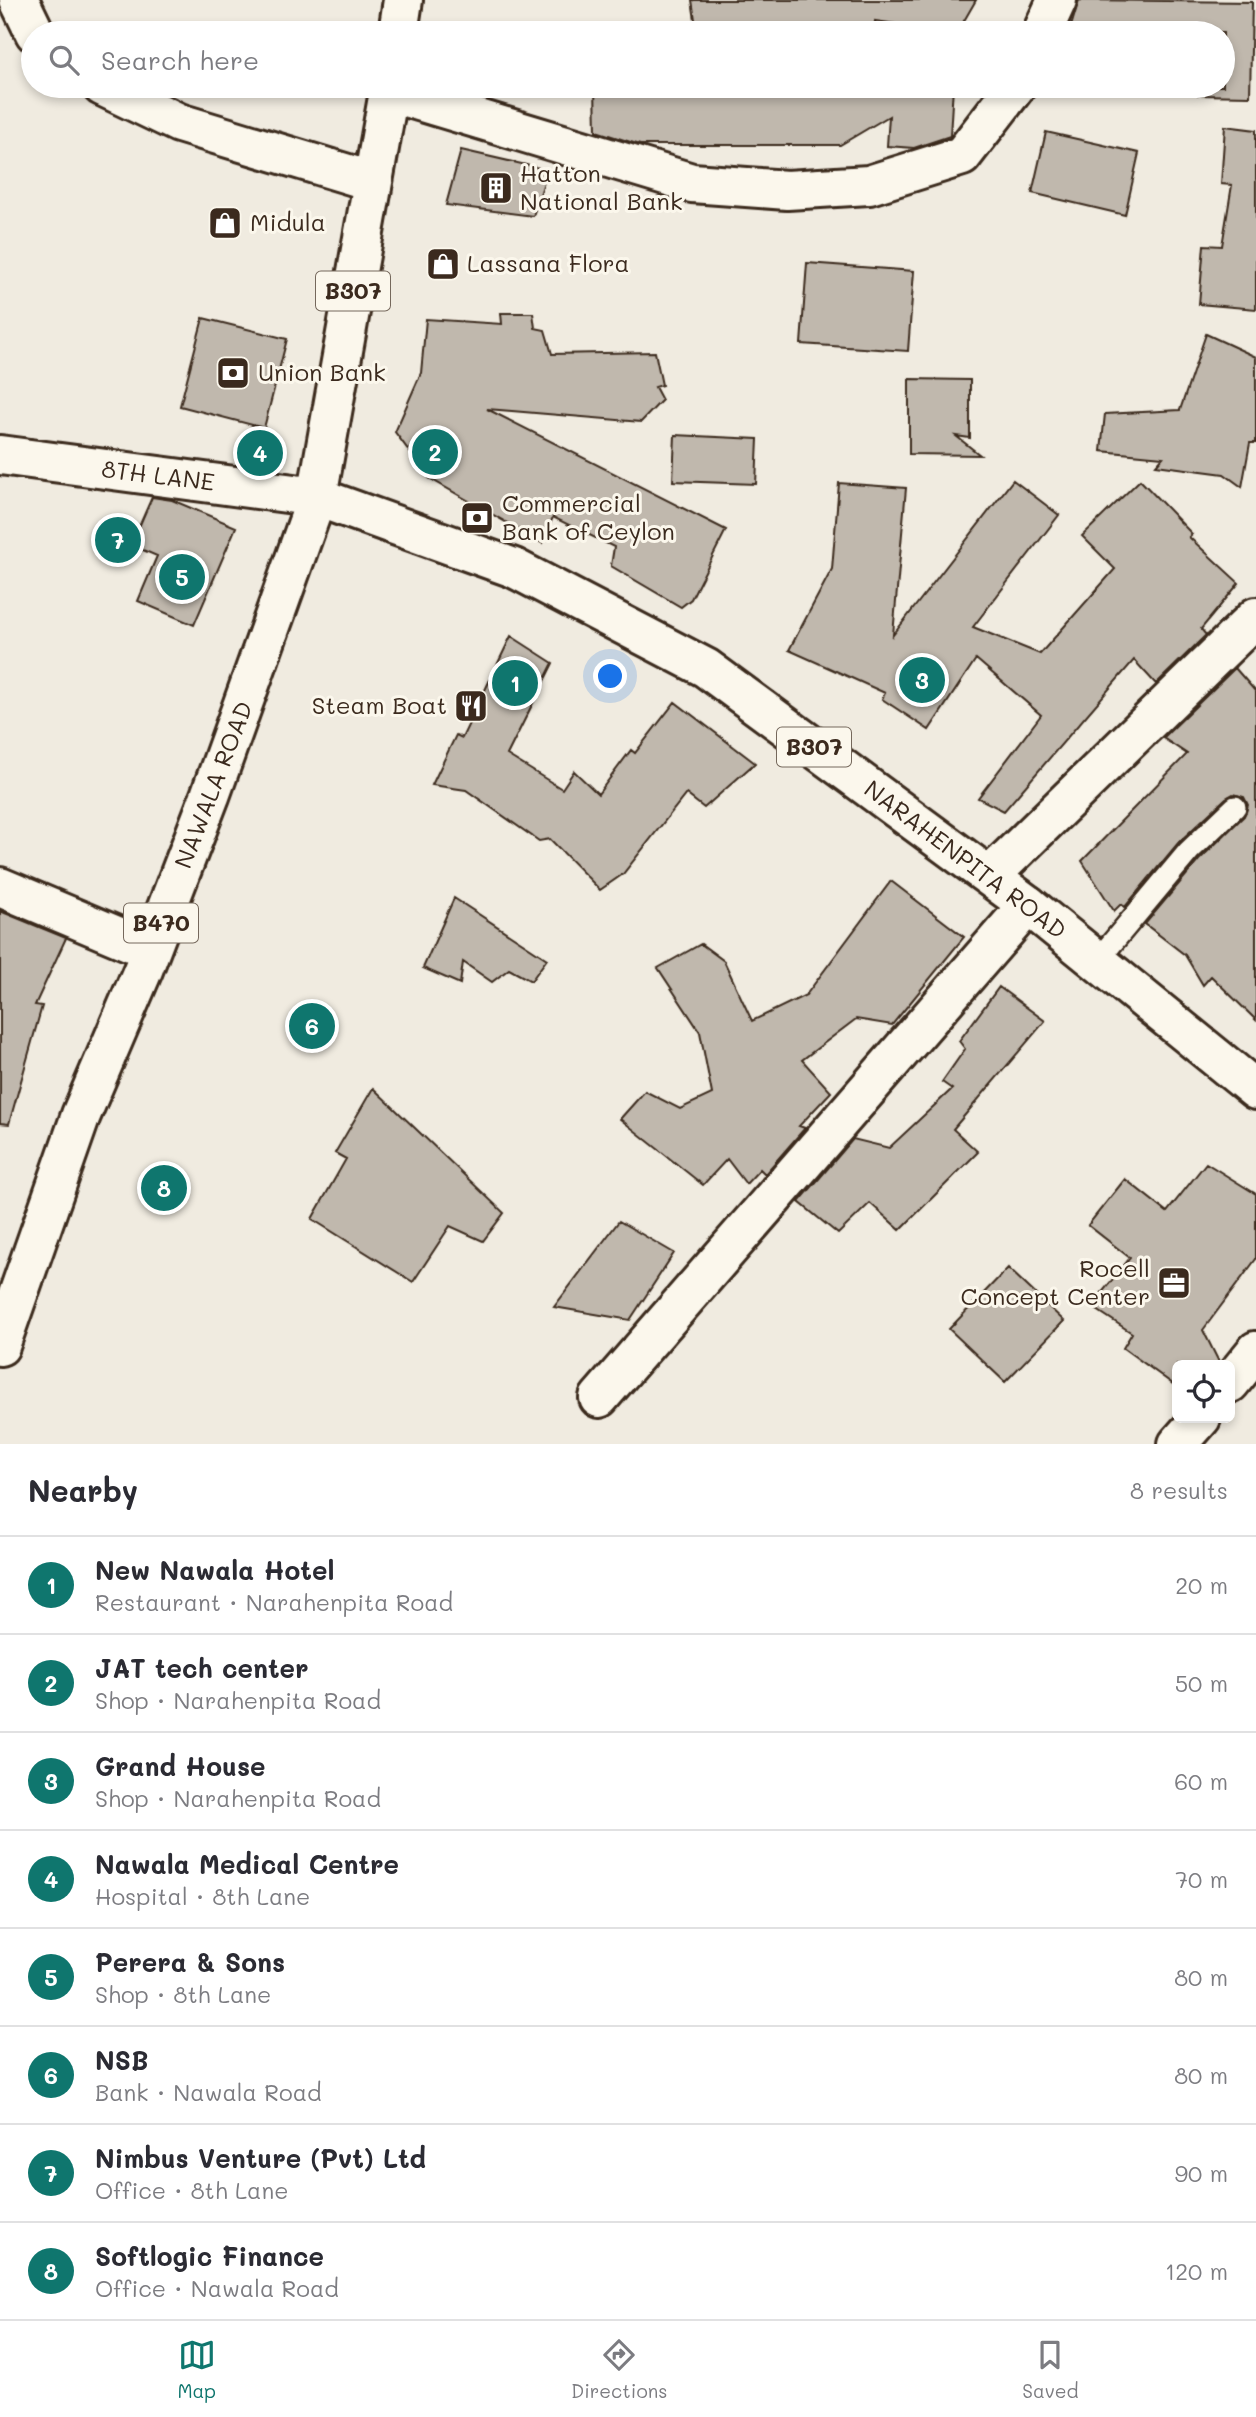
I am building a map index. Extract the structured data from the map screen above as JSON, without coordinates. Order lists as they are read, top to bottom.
{
  "streets": {
    "street": [
      "B307",
      "8TH LANE",
      "NAWALA ROAD",
      "NARAHENPITA ROAD",
      "B470"
    ]
  },
  "crossings": [
    ["B307", "8TH LANE"],
    ["B307", "NAWALA ROAD"],
    ["B307", "NARAHENPITA ROAD"],
    ["8TH LANE", "NAWALA ROAD"],
    ["8TH LANE", "NARAHENPITA ROAD"],
    ["NAWALA ROAD", "NARAHENPITA ROAD"]
  ],
  "places": {
    "building": ["Hatton National Bank"],
    "shop": ["Midula", "Lassana Flora"],
    "bank": ["Union Bank", "Commercial Bank of Ceylon"],
    "restaurant": ["Steam Boat"],
    "office": ["Rocell Concept Center"]
  },
  "page": {
    "search": "Search here",
    "pins": [
      "2",
      "4",
      "7",
      "5",
      "3",
      "1",
      "6",
      "8"
    ],
    "heading": ["Nearby", "8 results"],
    "list": [
      {
        "mark": "1",
        "name": "New Nawala Hotel",
        "note": "Restaurant · Narahenpita Road",
        "value": "20 m"
      },
      {
        "mark": "2",
        "name": "JAT tech center",
        "note": "Shop · Narahenpita Road",
        "value": "50 m"
      },
      {
        "mark": "3",
        "name": "Grand House",
        "note": "Shop · Narahenpita Road",
        "value": "60 m"
      },
      {
        "mark": "4",
        "name": "Nawala Medical Centre",
        "note": "Hospital · 8th Lane",
        "value": "70 m"
      },
      {
        "mark": "5",
        "name": "Perera & Sons",
        "note": "Shop · 8th Lane",
        "value": "80 m"
      },
      {
        "mark": "6",
        "name": "NSB",
        "note": "Bank · Nawala Road",
        "value": "80 m"
      },
      {
        "mark": "7",
        "name": "Nimbus Venture (Pvt) Ltd",
        "note": "Office · 8th Lane",
        "value": "90 m"
      },
      {
        "mark": "8",
        "name": "Softlogic Finance",
        "note": "Office · Nawala Road",
        "value": "120 m"
      }
    ],
    "nav": ["Map", "Directions", "Saved"]
  }
}
